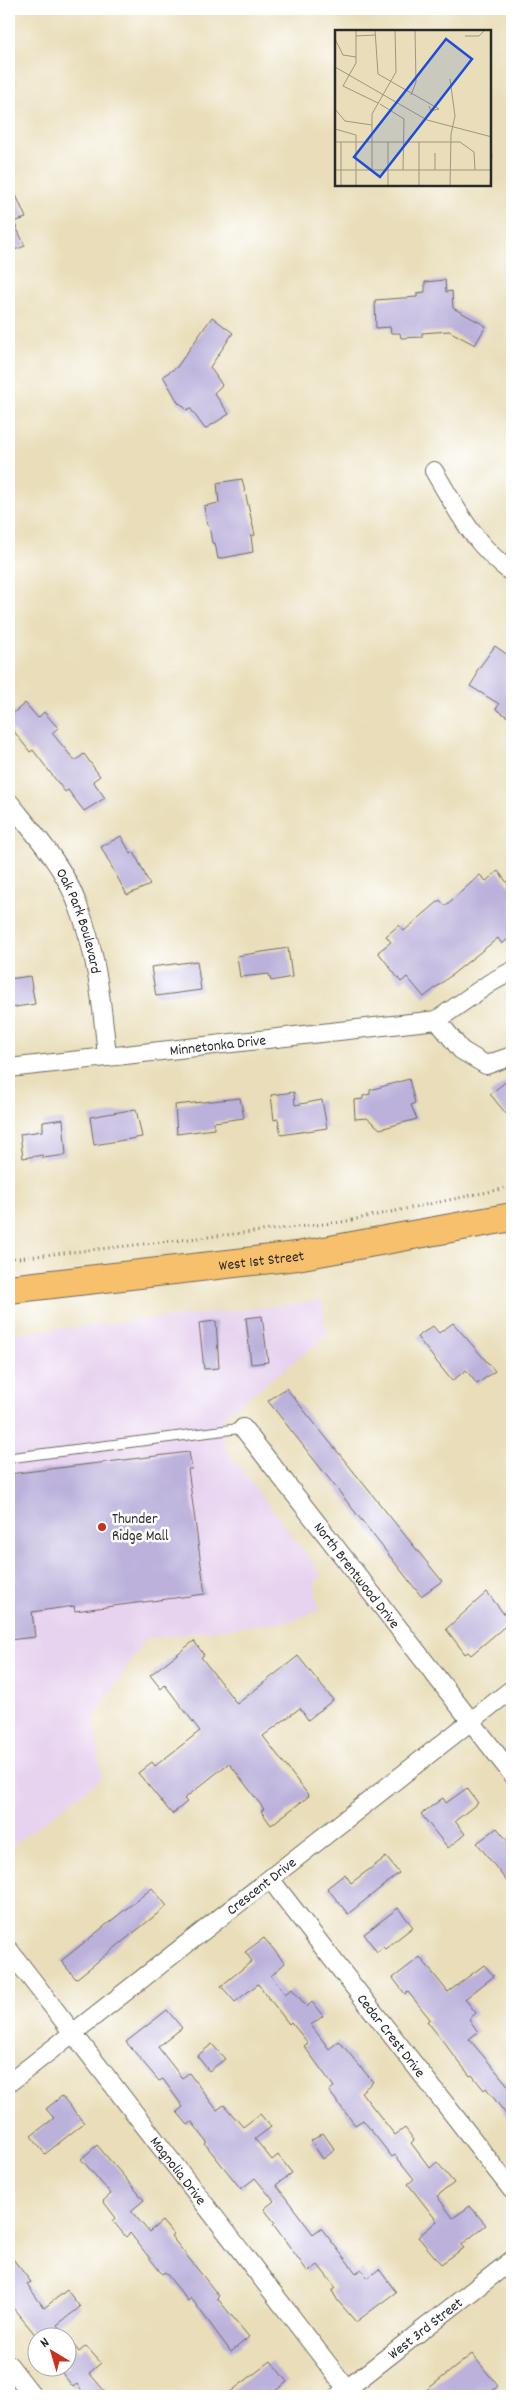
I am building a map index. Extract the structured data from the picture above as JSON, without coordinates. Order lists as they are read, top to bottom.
{
  "streets": {
    "main road": ["West 1st Street"],
    "street": [
      "Oak Park Boulevard",
      "Minnetonka Drive",
      "North Brentwood Drive",
      "Crescent Drive",
      "Cedar Crest Drive",
      "Magnolia Drive",
      "West 3rd Street"
    ]
  },
  "crossings": [
    ["Oak Park Boulevard", "Minnetonka Drive"],
    ["North Brentwood Drive", "Crescent Drive"],
    ["Crescent Drive", "Cedar Crest Drive"],
    ["Crescent Drive", "Magnolia Drive"],
    ["Magnolia Drive", "West 3rd Street"]
  ],
  "places": ["Thunder Ridge Mall"],
  "north": "top left"
}
